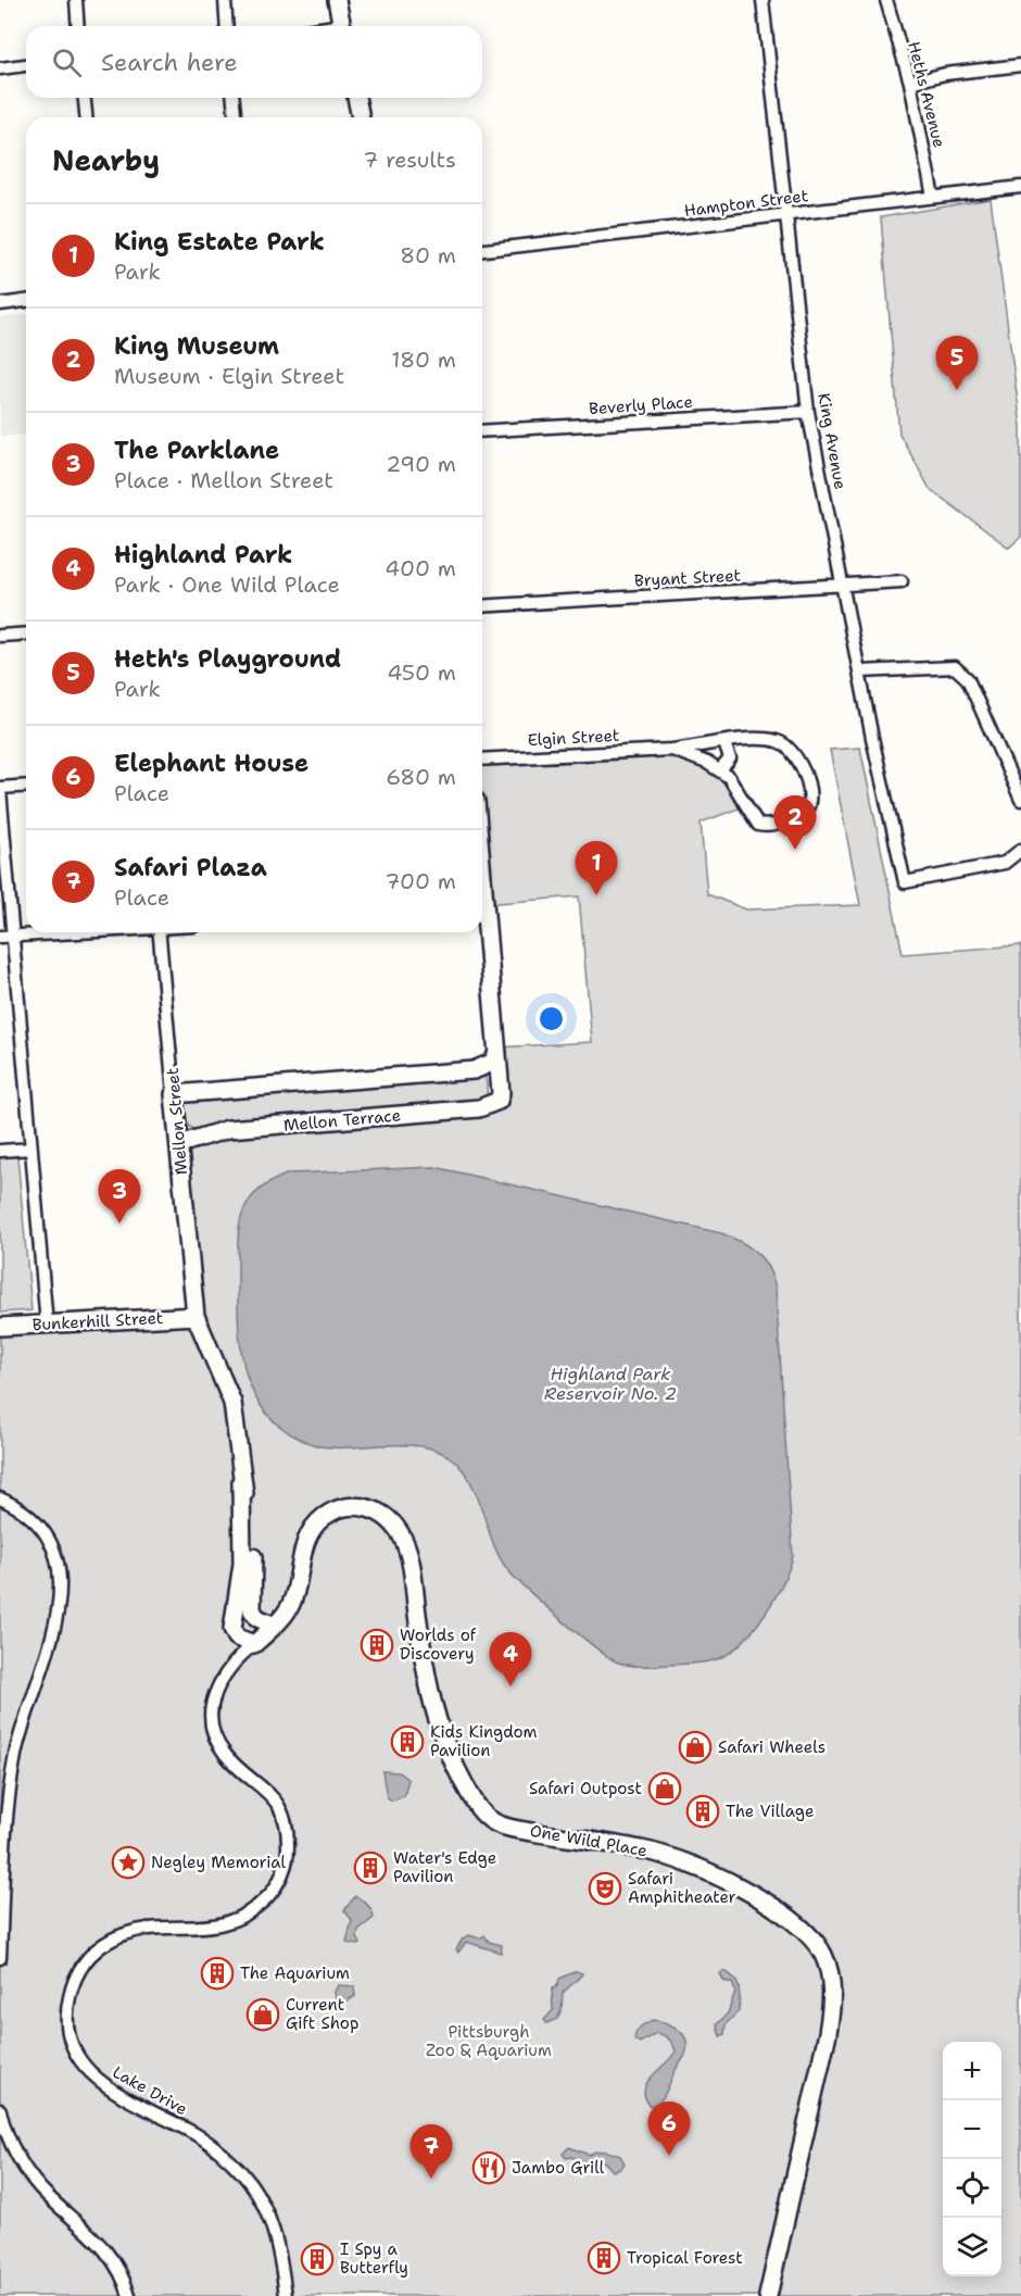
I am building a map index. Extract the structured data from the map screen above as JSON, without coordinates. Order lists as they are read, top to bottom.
{
  "streets": {
    "main road": [
      "Mellon Terrace",
      "Mellon Street",
      "Bunkerhill Street",
      "One Wild Place"
    ],
    "street": [
      "Heths Avenue",
      "Hampton Street",
      "Beverly Place",
      "King Avenue",
      "Bryant Street",
      "Elgin Street",
      "Lake Drive"
    ]
  },
  "crossings": [
    ["Heths Avenue", "Hampton Street"],
    ["Hampton Street", "King Avenue"],
    ["Beverly Place", "King Avenue"],
    ["King Avenue", "Bryant Street"],
    ["Mellon Terrace", "Mellon Street"],
    ["Mellon Street", "Bunkerhill Street"],
    ["One Wild Place", "Lake Drive"]
  ],
  "water": ["Highland Park Reservoir No. 2"],
  "parks": ["Pittsburgh Zoo & Aquarium"],
  "places": {
    "building": [
      "Worlds of Discovery",
      "Kids Kingdom Pavilion",
      "The Village",
      "Water's Edge Pavilion",
      "The Aquarium",
      "Tropical Forest",
      "I Spy a Butterfly"
    ],
    "shop": ["Safari Wheels", "Safari Outpost", "Current Gift Shop"],
    "place": ["Negley Memorial"],
    "theatre": ["Safari Amphitheater"],
    "restaurant": ["Jambo Grill"]
  },
  "page": {
    "search": "Search here",
    "heading": ["Nearby", "7 results"],
    "list": [
      {
        "mark": "1",
        "name": "King Estate Park",
        "note": "Park",
        "value": "80 m"
      },
      {
        "mark": "2",
        "name": "King Museum",
        "note": "Museum · Elgin Street",
        "value": "180 m"
      },
      {
        "mark": "3",
        "name": "The Parklane",
        "note": "Place · Mellon Street",
        "value": "290 m"
      },
      {
        "mark": "4",
        "name": "Highland Park",
        "note": "Park · One Wild Place",
        "value": "400 m"
      },
      {
        "mark": "5",
        "name": "Heth's Playground",
        "note": "Park",
        "value": "450 m"
      },
      {
        "mark": "6",
        "name": "Elephant House",
        "note": "Place",
        "value": "680 m"
      },
      {
        "mark": "7",
        "name": "Safari Plaza",
        "note": "Place",
        "value": "700 m"
      }
    ],
    "pins": [
      "5",
      "2",
      "1",
      "3",
      "4",
      "6",
      "7"
    ],
    "map_buttons": ["+", "−"]
  }
}
